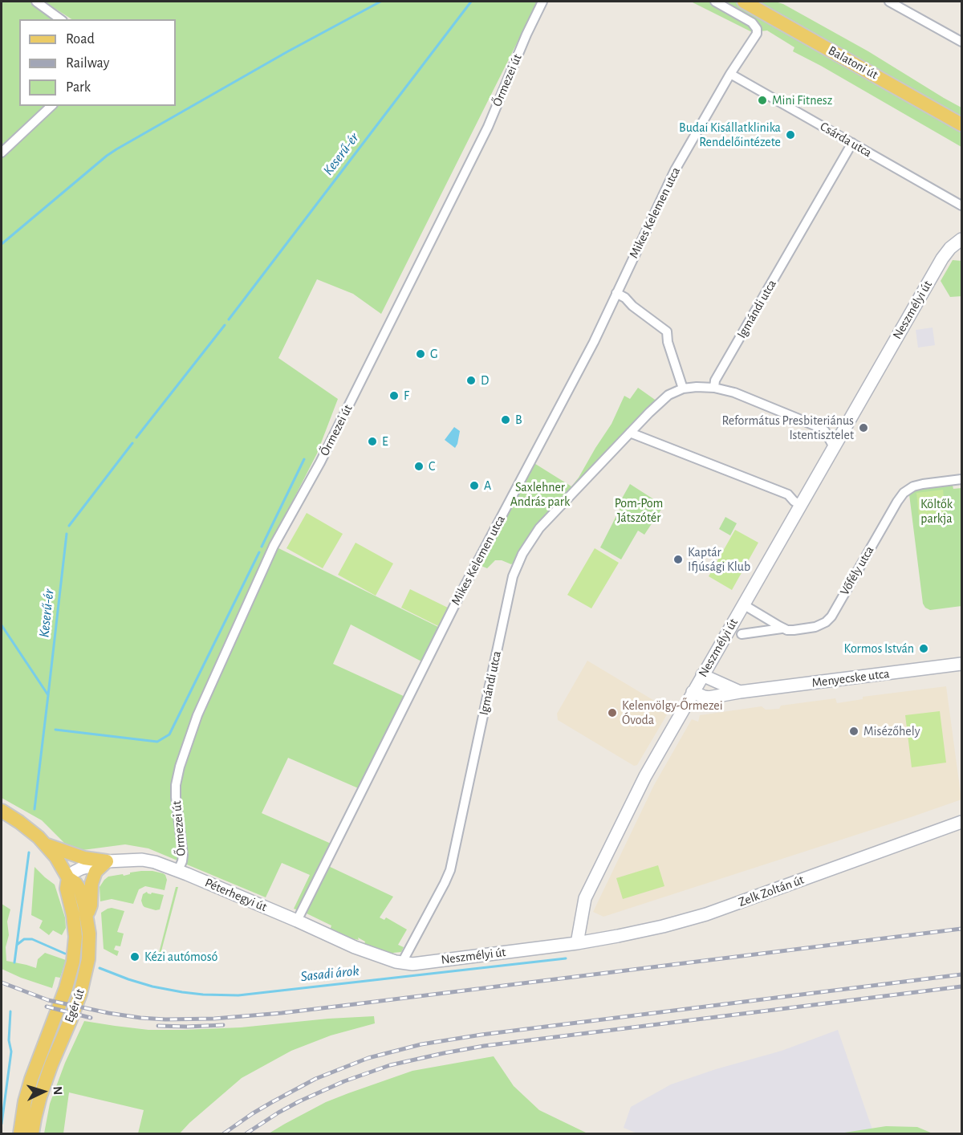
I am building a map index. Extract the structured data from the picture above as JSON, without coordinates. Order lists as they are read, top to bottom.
{
  "streets": {
    "main road": ["Balatoni út", "Egér út"],
    "street": [
      "Őrmezei út",
      "Csárda utca",
      "Mikes Kelemen utca",
      "Igmándi utca",
      "Neszmélyi út",
      "Vőfély utca",
      "Menyecske utca",
      "Zelk Zoltán út",
      "Péterhegyi út"
    ]
  },
  "crossings": [
    ["Őrmezei út", "Péterhegyi út"],
    ["Csárda utca", "Mikes Kelemen utca"],
    ["Csárda utca", "Igmándi utca"],
    ["Mikes Kelemen utca", "Péterhegyi út"],
    ["Igmándi utca", "Neszmélyi út"],
    ["Igmándi utca", "Péterhegyi út"],
    ["Neszmélyi út", "Menyecske utca"],
    ["Neszmélyi út", "Zelk Zoltán út"],
    ["Neszmélyi út", "Péterhegyi út"],
    ["Péterhegyi út", "Egér út"]
  ],
  "water": ["Keserű-ér", "Sasadi árok"],
  "parks": ["Saxlehner András park", "Pom-Pom Játszótér", "Költők parkja"],
  "places": [
    "Mini Fitnesz",
    "Budai Kisállatklinika Rendelőintézete",
    "G",
    "D",
    "F",
    "B",
    "Református Presbiteriánus Istentisztelet",
    "E",
    "C",
    "A",
    "Kaptár Ifjúsági Klub",
    "Kormos István",
    "Kelenvölgy-Őrmezei Óvoda",
    "Misézőhely",
    "Kézi autómosó"
  ],
  "legend": ["Road", "Railway", "Park"],
  "north": "right"
}
